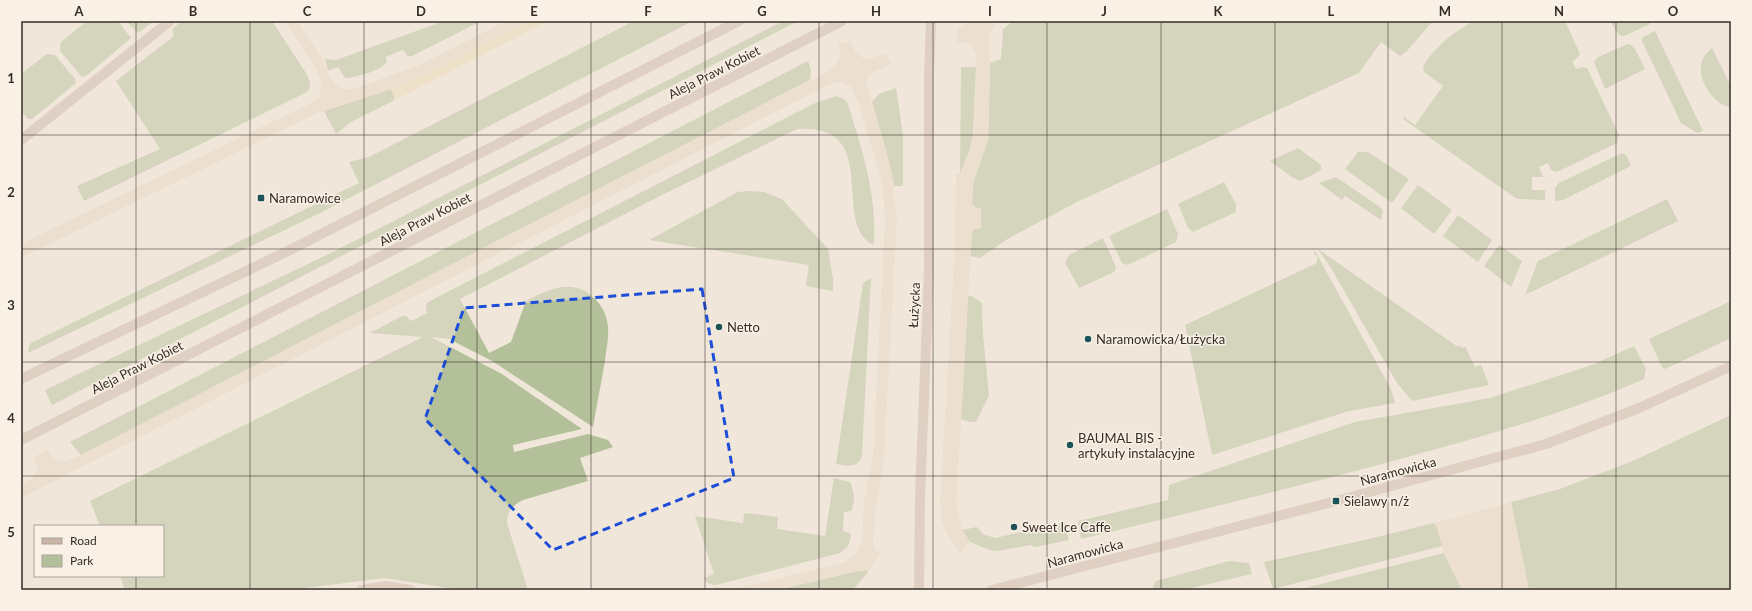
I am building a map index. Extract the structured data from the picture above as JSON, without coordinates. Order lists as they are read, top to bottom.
{
  "streets": {
    "street": ["Aleja Praw Kobiet", "Łużycka", "Naramowicka"]
  },
  "places": {
    "transit": ["Naramowice", "Sielawy n/ż"],
    "other": [
      "Netto",
      "Naramowicka/Łużycka",
      "BAUMAL BIS - artykuły instalacyjne",
      "Sweet Ice Caffe"
    ]
  },
  "legend": ["Road", "Park"],
  "grid": {
    "columns": [
      "A",
      "B",
      "C",
      "D",
      "E",
      "F",
      "G",
      "H",
      "I",
      "J",
      "K",
      "L",
      "M",
      "N",
      "O"
    ],
    "rows": [
      "1",
      "2",
      "3",
      "4",
      "5"
    ]
  }
}
